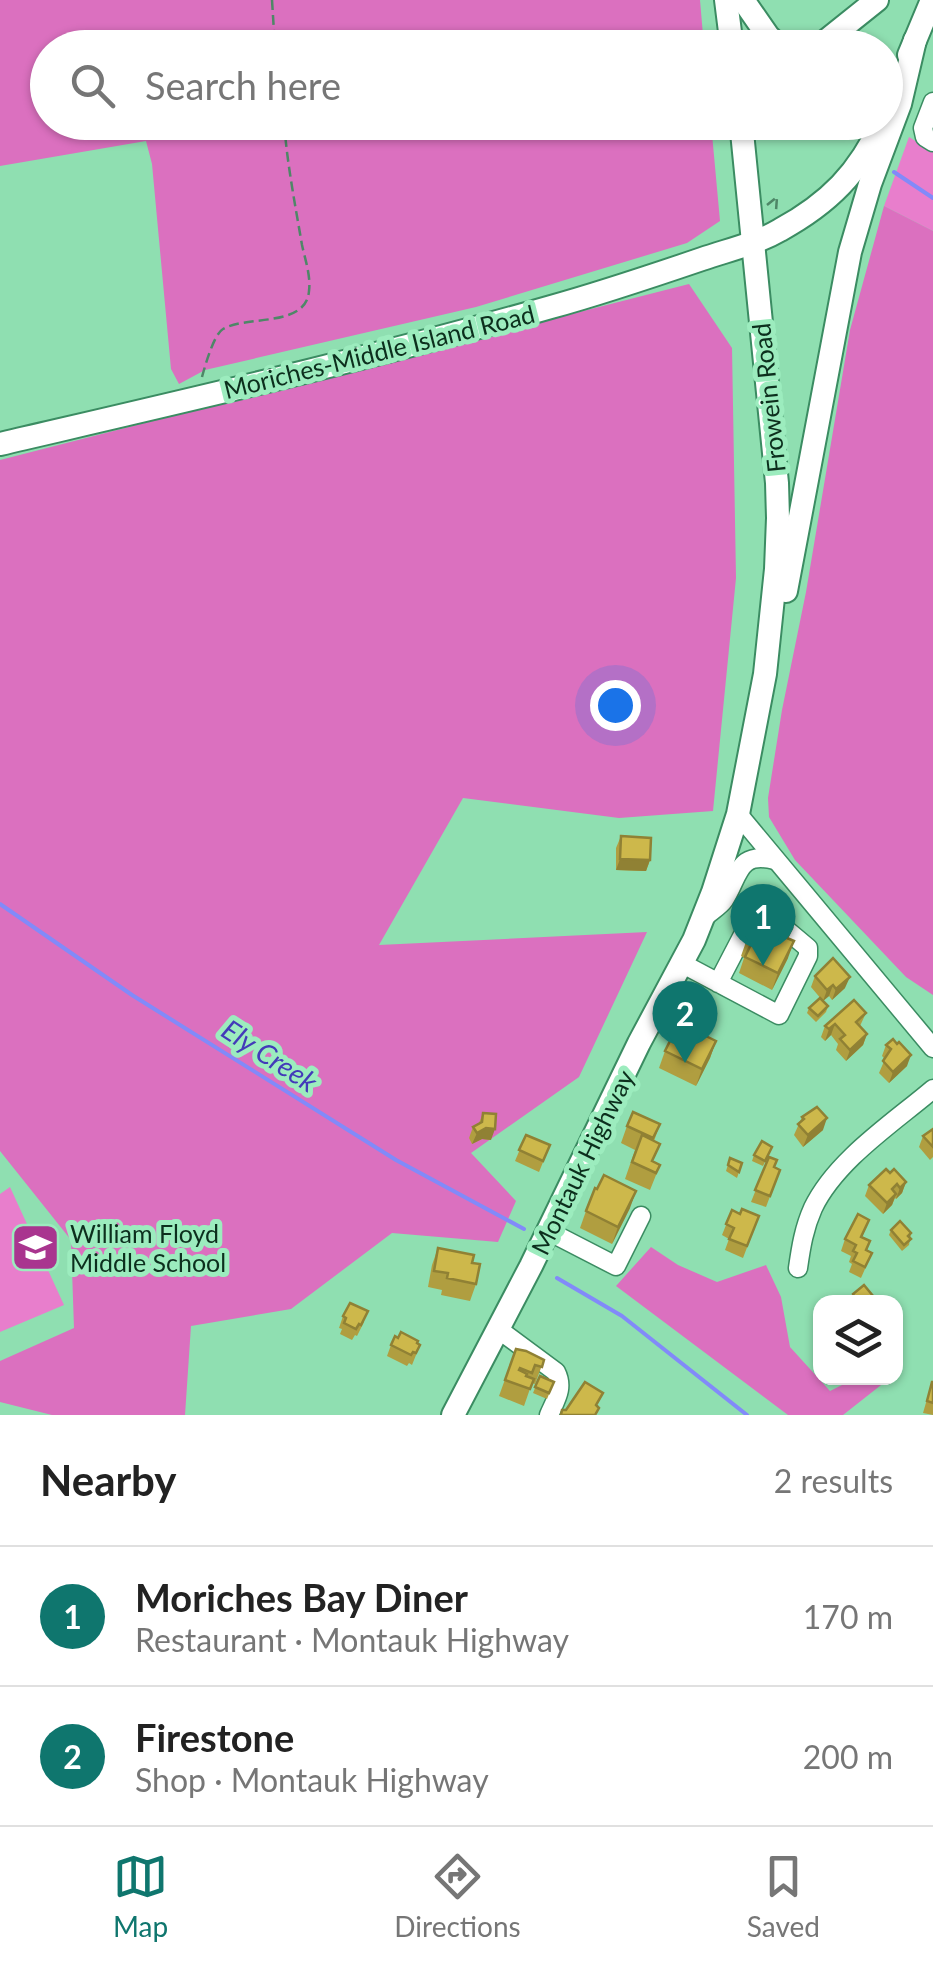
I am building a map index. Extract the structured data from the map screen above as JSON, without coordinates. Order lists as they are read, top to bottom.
{
  "streets": {
    "main road": ["Moriches-Middle Island Road", "Frowein Road", "Montauk Highway"]
  },
  "crossings": [
    ["Moriches-Middle Island Road", "Frowein Road"],
    ["Frowein Road", "Montauk Highway"]
  ],
  "water": ["Ely Creek"],
  "places": {
    "school or university": ["William Floyd Middle School"]
  },
  "page": {
    "search": "Search here",
    "pins": ["1", "2"],
    "heading": ["Nearby", "2 results"],
    "list": [
      {
        "mark": "1",
        "name": "Moriches Bay Diner",
        "note": "Restaurant · Montauk Highway",
        "value": "170 m"
      },
      {
        "mark": "2",
        "name": "Firestone",
        "note": "Shop · Montauk Highway",
        "value": "200 m"
      }
    ],
    "nav": ["Map", "Directions", "Saved"]
  }
}
